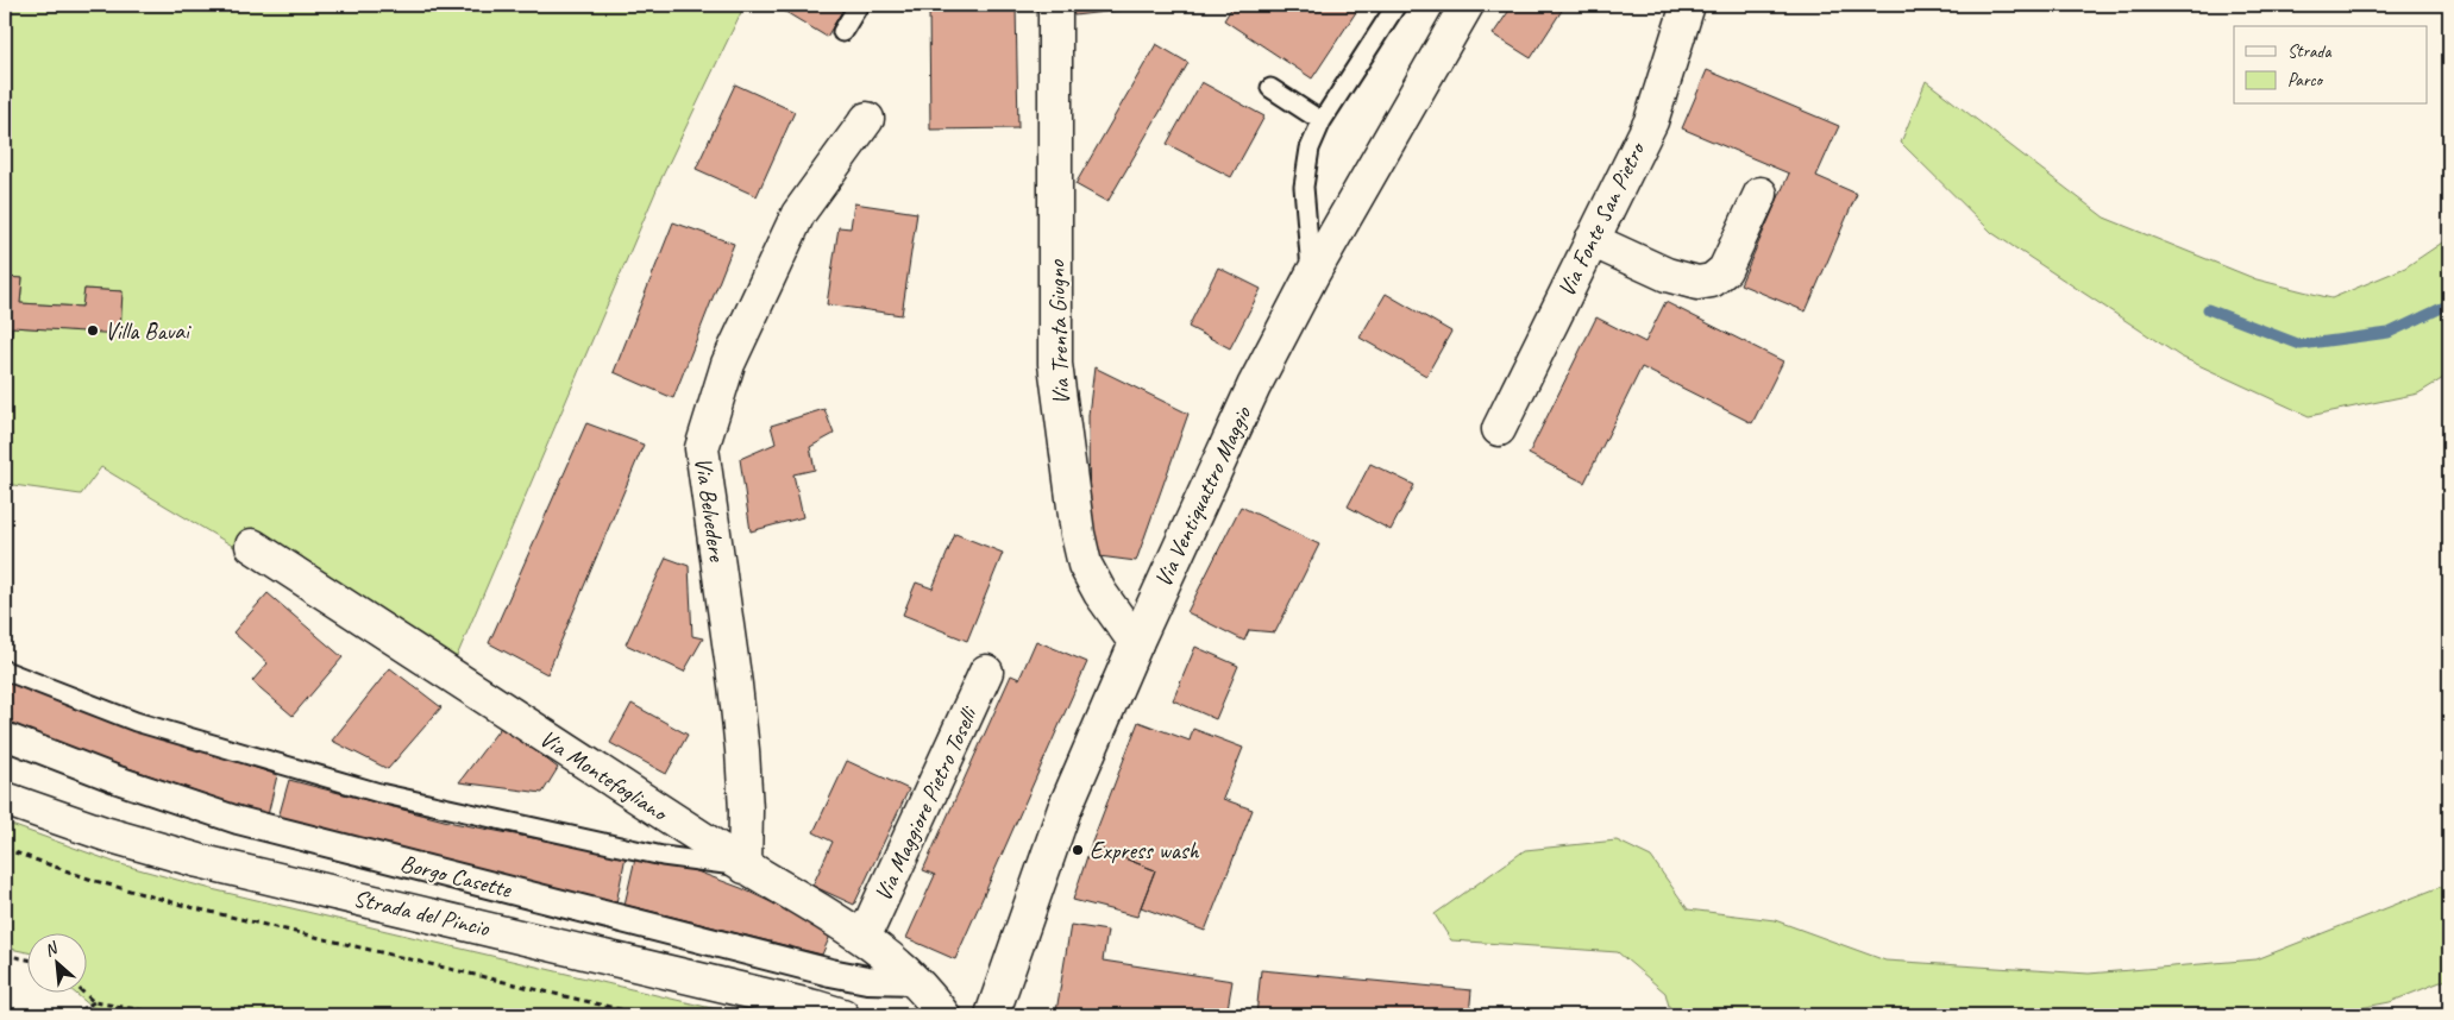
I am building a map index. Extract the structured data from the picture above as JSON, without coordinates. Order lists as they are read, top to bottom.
{
  "streets": {
    "street": [
      "Via Fonte San Pietro",
      "Via Trenta Giugno",
      "Via Ventiquattro Maggio",
      "Via Belvedere",
      "Via Montefogliano",
      "Via Maggiore Pietro Toselli",
      "Borgo Casette",
      "Strada del Pincio"
    ]
  },
  "crossings": [
    ["Via Trenta Giugno", "Via Ventiquattro Maggio"],
    ["Via Belvedere", "Via Montefogliano"],
    ["Via Montefogliano", "Via Maggiore Pietro Toselli"],
    ["Via Montefogliano", "Borgo Casette"]
  ],
  "places": ["Villa Bavai", "Express wash"],
  "legend": ["Strada", "Parco"],
  "north": "top left"
}
